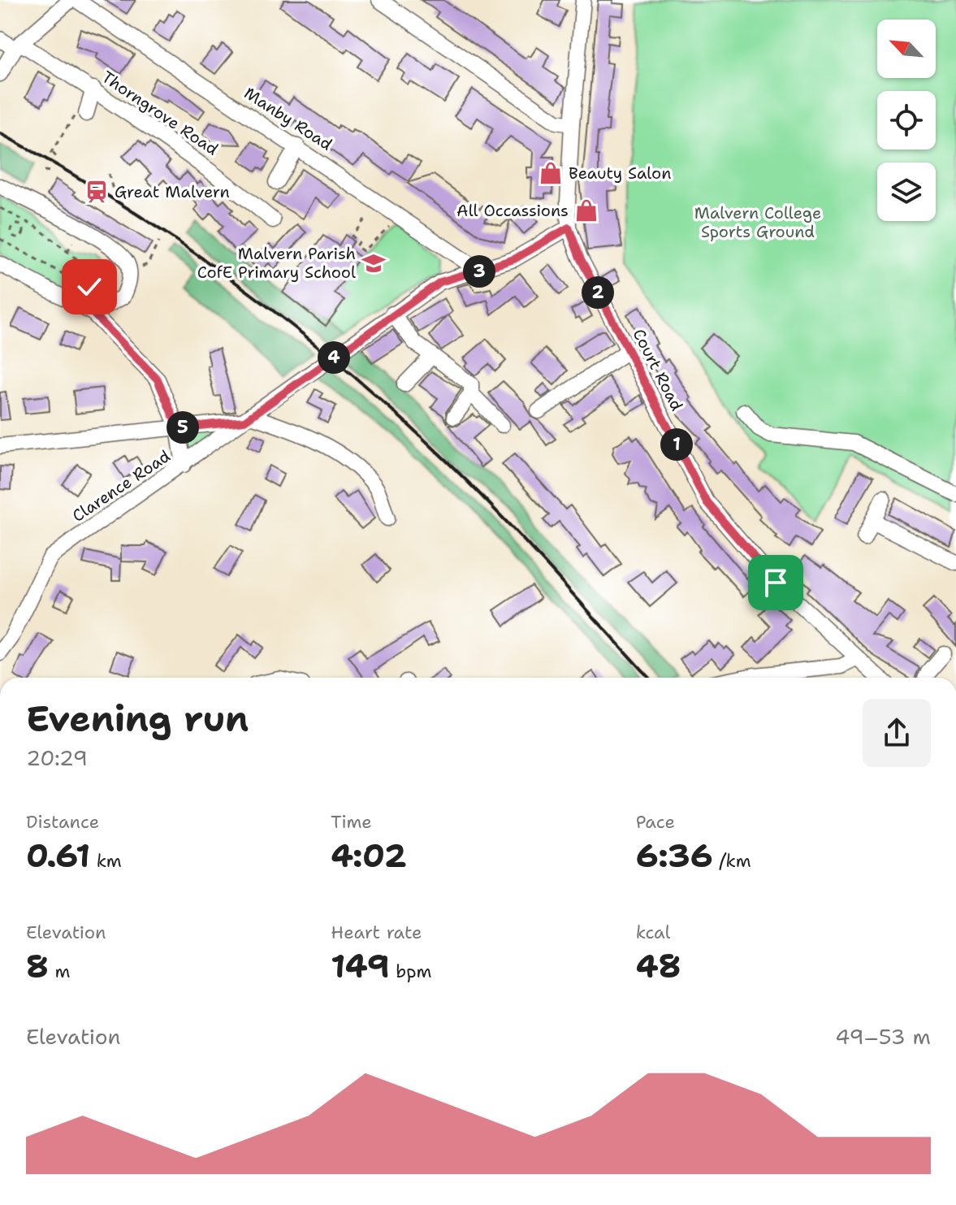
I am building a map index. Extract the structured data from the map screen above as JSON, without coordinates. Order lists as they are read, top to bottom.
{
  "streets": {
    "street": [
      "Thorngrove Road",
      "Manby Road",
      "Court Road",
      "Clarence Road"
    ]
  },
  "crossings": [
    ["Manby Road", "Clarence Road"],
    ["Court Road", "Clarence Road"]
  ],
  "parks": ["Malvern College Sports Ground"],
  "places": {
    "shop": ["Beauty Salon", "All Occassions"],
    "station": ["Great Malvern"],
    "school or university": ["Malvern Parish CofE Primary School"]
  },
  "north": "top left",
  "page": {
    "pins": [
      "3",
      "2",
      "4",
      "5",
      "1"
    ],
    "heading": ["Evening run", "20:29"],
    "stats": [
      ["Distance", "0.61 km"],
      ["Time", "4:02"],
      ["Pace", "6:36 /km"],
      ["Elevation", "8 m"],
      ["Heart rate", "149 bpm"],
      ["kcal", "48"]
    ],
    "chart": ["Elevation", "49–53 m"]
  }
}
